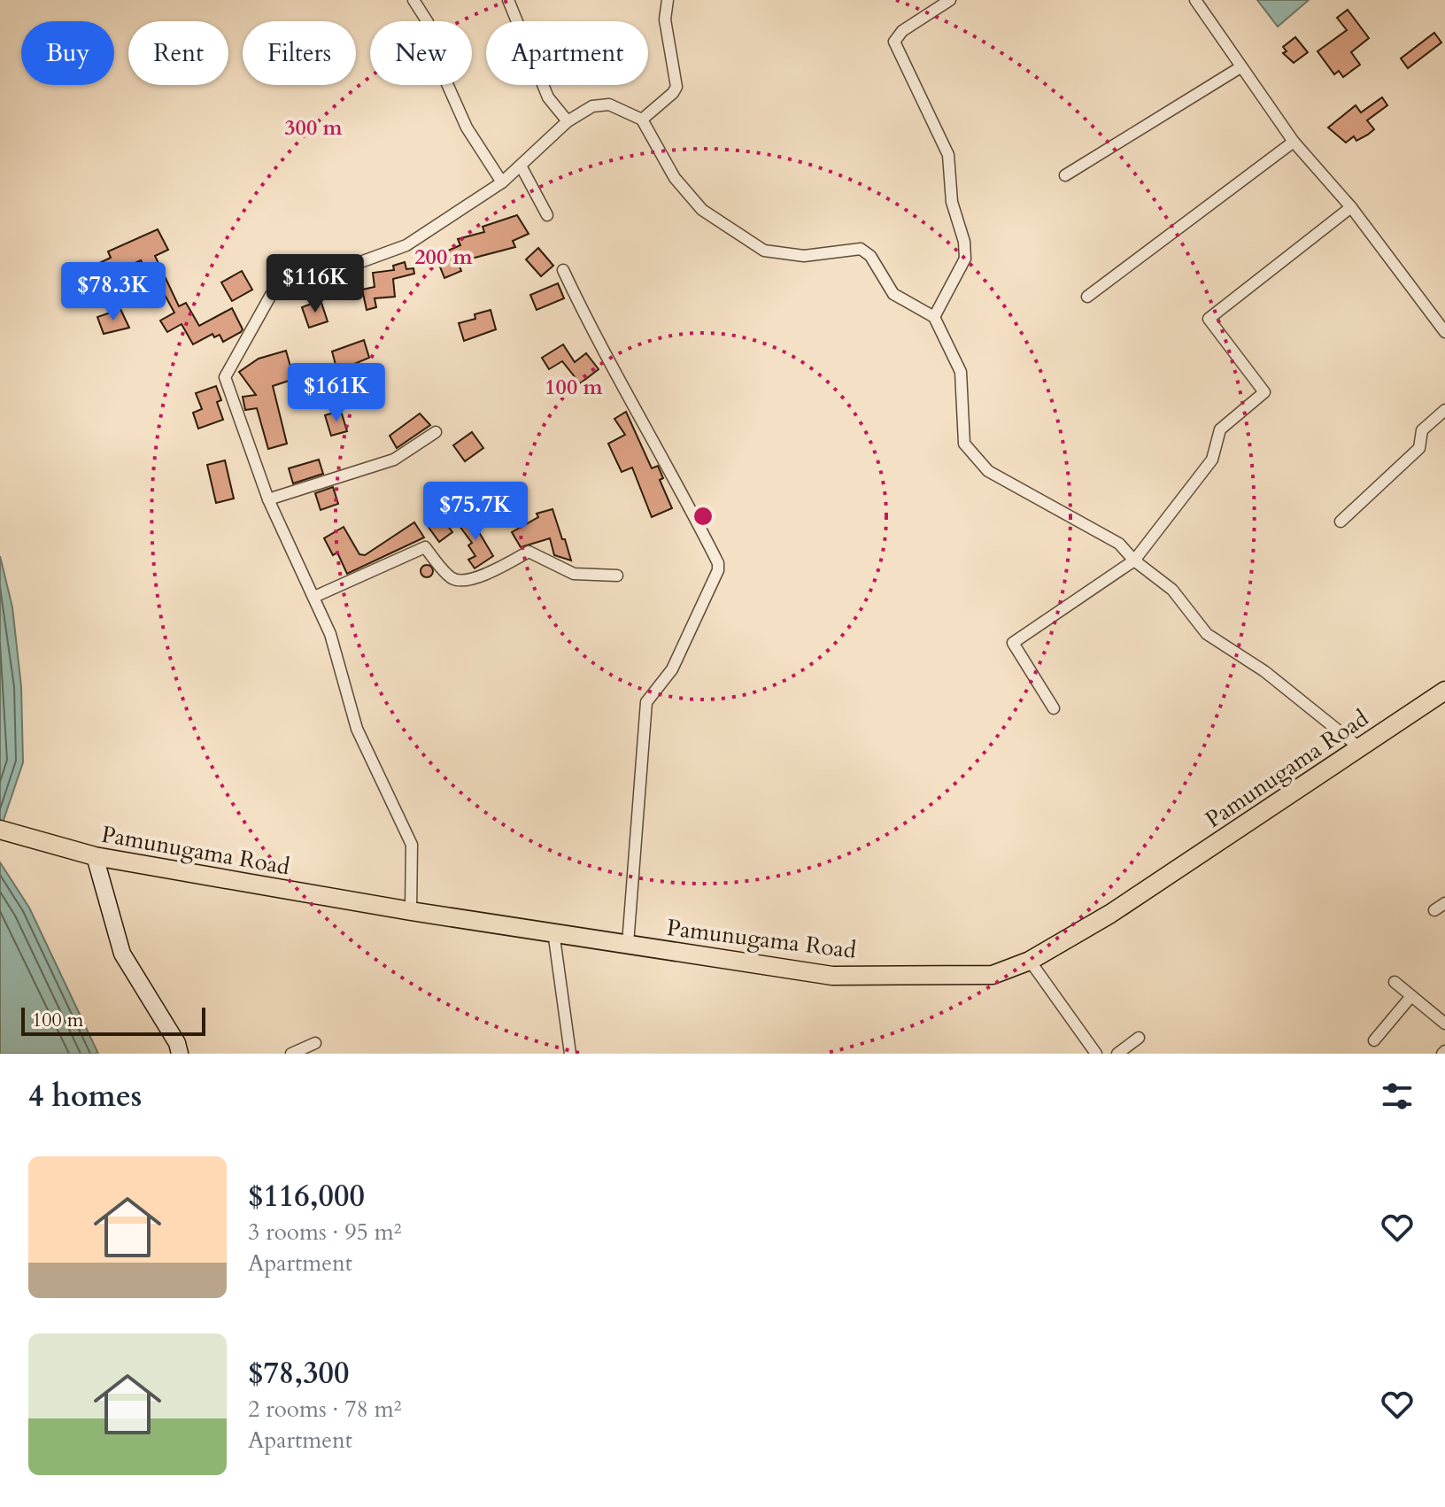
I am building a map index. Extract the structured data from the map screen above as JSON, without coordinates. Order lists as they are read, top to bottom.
{
  "streets": {
    "main road": ["Pamunugama Road"]
  },
  "scale_bar": "100 m",
  "page": {
    "chip": [
      "Buy",
      "Rent",
      "Filters",
      "New",
      "Apartment"
    ],
    "price": [
      "$116K",
      "$78.3K",
      "$161K",
      "$75.7K"
    ],
    "scale": "100 m",
    "heading": "4 homes",
    "list": [
      {
        "name": "$116,000",
        "note": "3 rooms · 95 m² · Apartment"
      },
      {
        "name": "$78,300",
        "note": "2 rooms · 78 m² · Apartment"
      }
    ]
  },
  "rings": ["300 m", "200 m", "100 m"]
}
